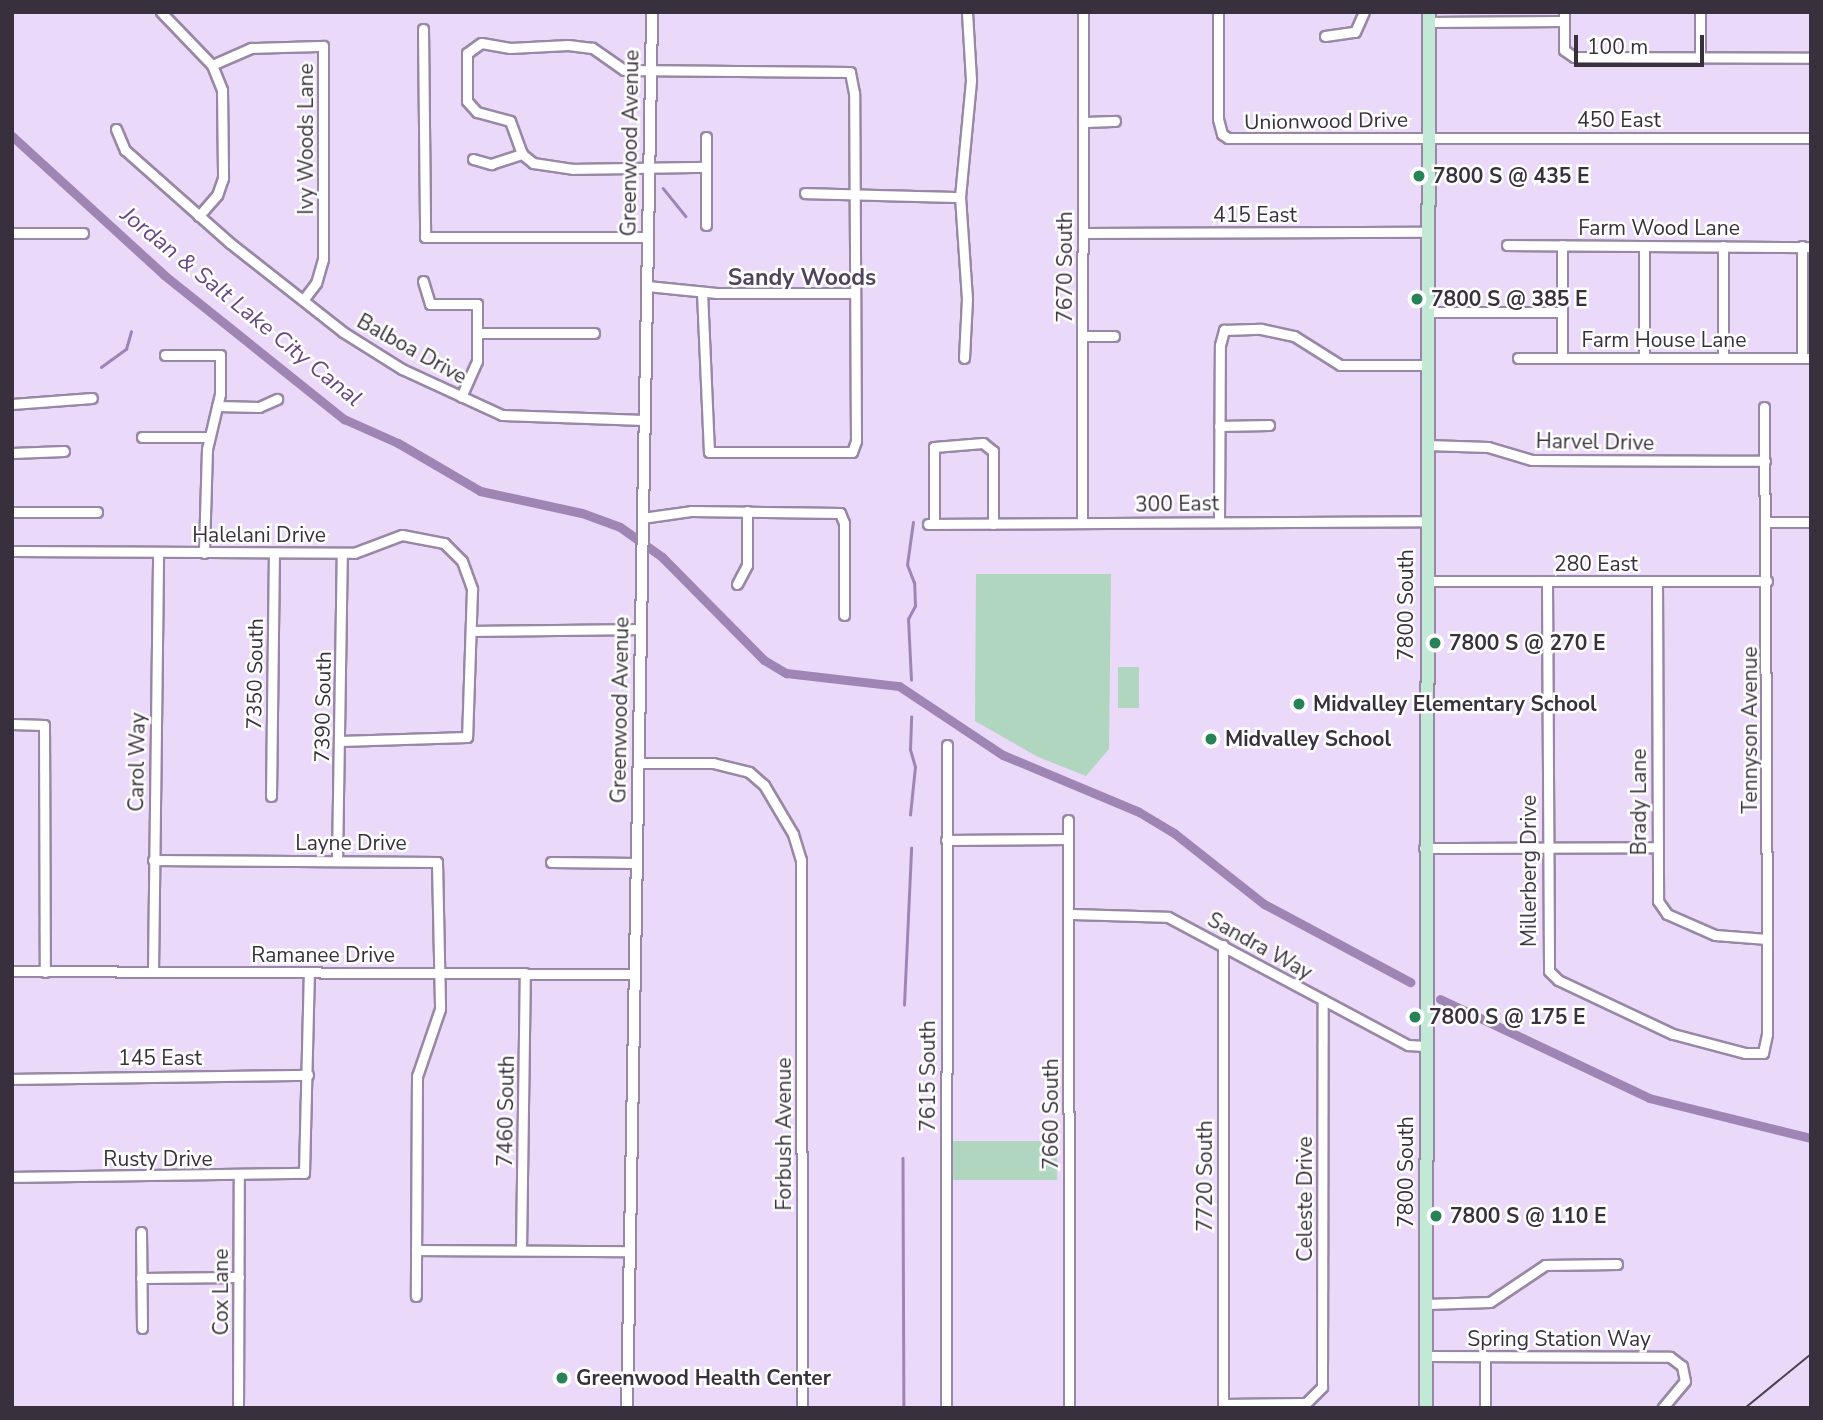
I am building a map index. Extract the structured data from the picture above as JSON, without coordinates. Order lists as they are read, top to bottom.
{
  "streets": {
    "main road": ["7800 South"],
    "street": [
      "450 East",
      "Unionwood Drive",
      "Ivy Woods Lane",
      "Greenwood Avenue",
      "415 East",
      "Farm Wood Lane",
      "7670 South",
      "Farm House Lane",
      "Balboa Drive",
      "Harvel Drive",
      "300 East",
      "Halelani Drive",
      "280 East",
      "7350 South",
      "7390 South",
      "Tennyson Avenue",
      "Carol Way",
      "Brady Lane",
      "Layne Drive",
      "Millerberg Drive",
      "Sandra Way",
      "Ramanee Drive",
      "145 East",
      "7615 South",
      "7460 South",
      "7660 South",
      "Forbush Avenue",
      "Rusty Drive",
      "7720 South",
      "Celeste Drive",
      "Cox Lane",
      "Spring Station Way"
    ]
  },
  "crossings": [
    ["450 East", "Unionwood Drive"],
    ["450 East", "7800 South"],
    ["Unionwood Drive", "7800 South"],
    ["Ivy Woods Lane", "Balboa Drive"],
    ["Greenwood Avenue", "Balboa Drive"],
    ["Greenwood Avenue", "Ramanee Drive"],
    ["Greenwood Avenue", "Forbush Avenue"],
    ["415 East", "7670 South"],
    ["415 East", "7800 South"],
    ["7670 South", "300 East"],
    ["Harvel Drive", "7800 South"],
    ["Harvel Drive", "Tennyson Avenue"],
    ["300 East", "7800 South"],
    ["Halelani Drive", "7350 South"],
    ["Halelani Drive", "7390 South"],
    ["Halelani Drive", "Carol Way"],
    ["280 East", "7800 South"],
    ["280 East", "Tennyson Avenue"],
    ["280 East", "Brady Lane"],
    ["280 East", "Millerberg Drive"],
    ["7800 South", "Sandra Way"],
    ["7800 South", "Spring Station Way"],
    ["7390 South", "Layne Drive"],
    ["Tennyson Avenue", "Brady Lane"],
    ["Tennyson Avenue", "Millerberg Drive"],
    ["Carol Way", "Layne Drive"],
    ["Carol Way", "Ramanee Drive"],
    ["Layne Drive", "Ramanee Drive"],
    ["Sandra Way", "7660 South"],
    ["Sandra Way", "7720 South"],
    ["Sandra Way", "Celeste Drive"],
    ["Ramanee Drive", "7460 South"],
    ["145 East", "Rusty Drive"],
    ["Rusty Drive", "Cox Lane"],
    ["7720 South", "Celeste Drive"]
  ],
  "districts": ["Sandy Woods"],
  "water": ["Jordan & Salt Lake City Canal"],
  "places": [
    "7800 S @ 435 E",
    "7800 S @ 385 E",
    "7800 S @ 270 E",
    "Midvalley Elementary School",
    "Midvalley School",
    "7800 S @ 175 E",
    "7800 S @ 110 E",
    "Greenwood Health Center"
  ],
  "scale_bar": "100 m"
}
